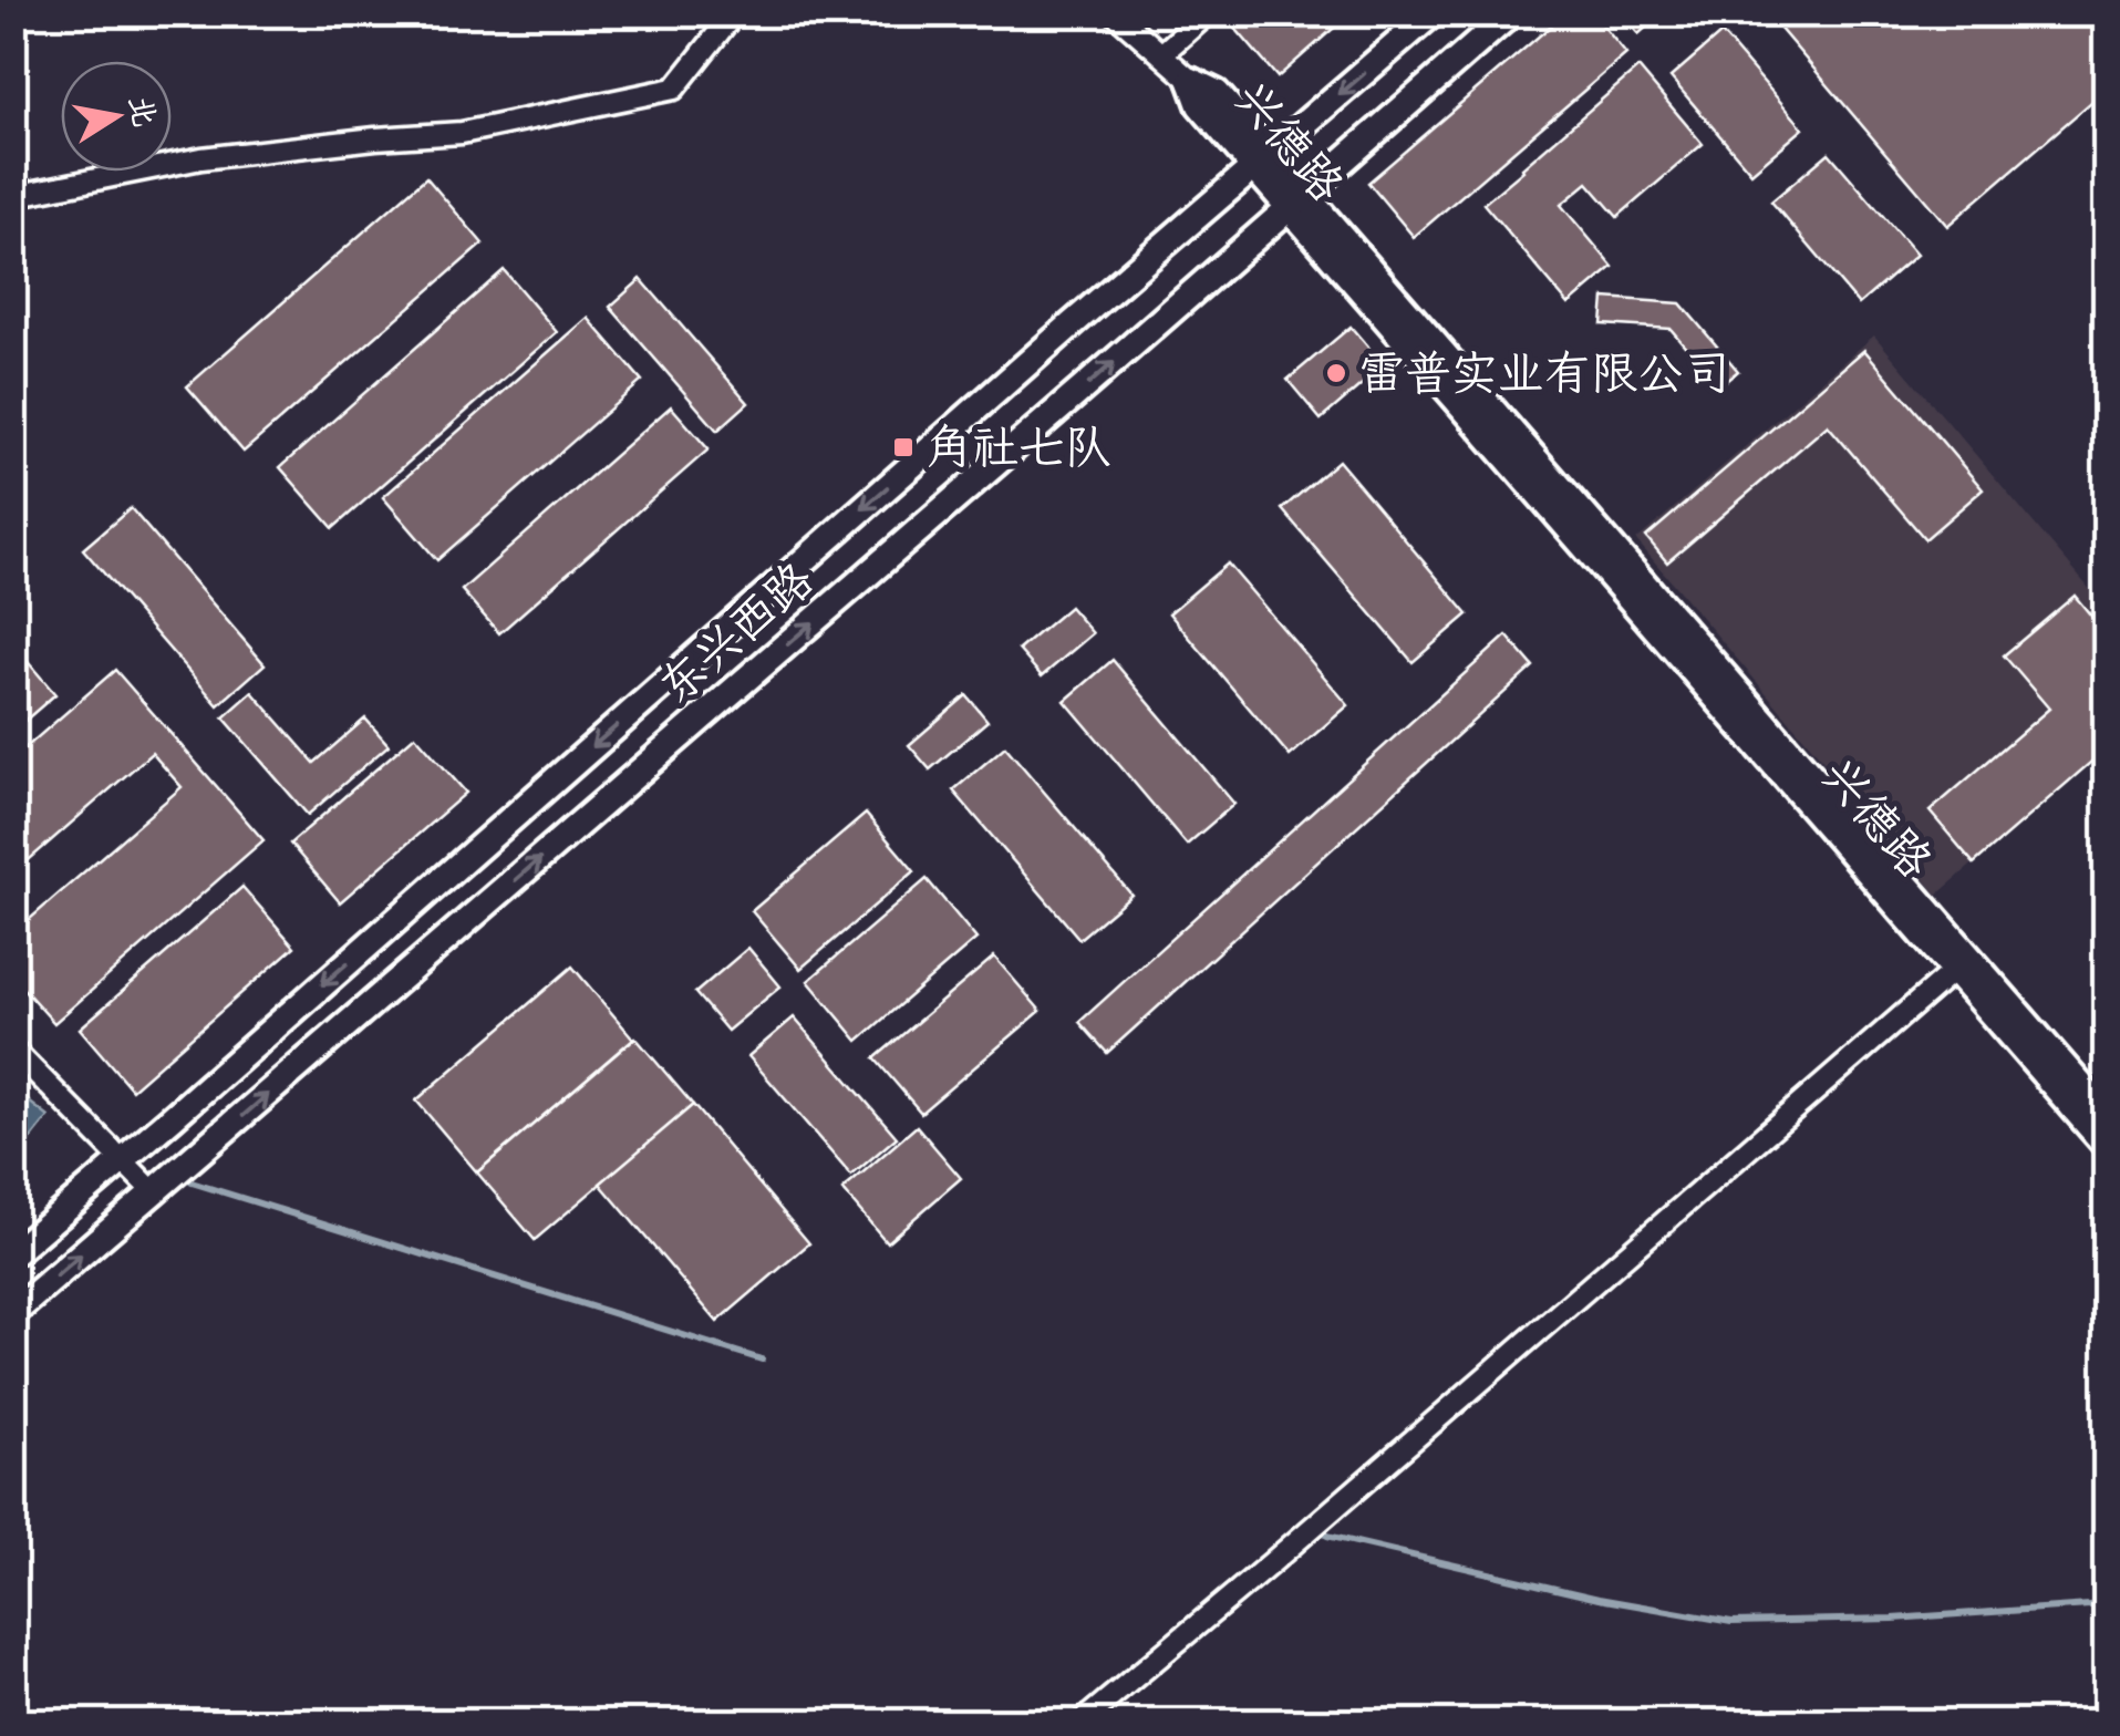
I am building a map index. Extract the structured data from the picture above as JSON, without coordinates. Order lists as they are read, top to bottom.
{
  "streets": {
    "main road": ["兴德路", "东兴西路"]
  },
  "crossings": [
    ["兴德路", "东兴西路"]
  ],
  "places": {
    "other": ["雷普实业有限公司"],
    "transit": ["角社七队"]
  },
  "north": "right"
}
